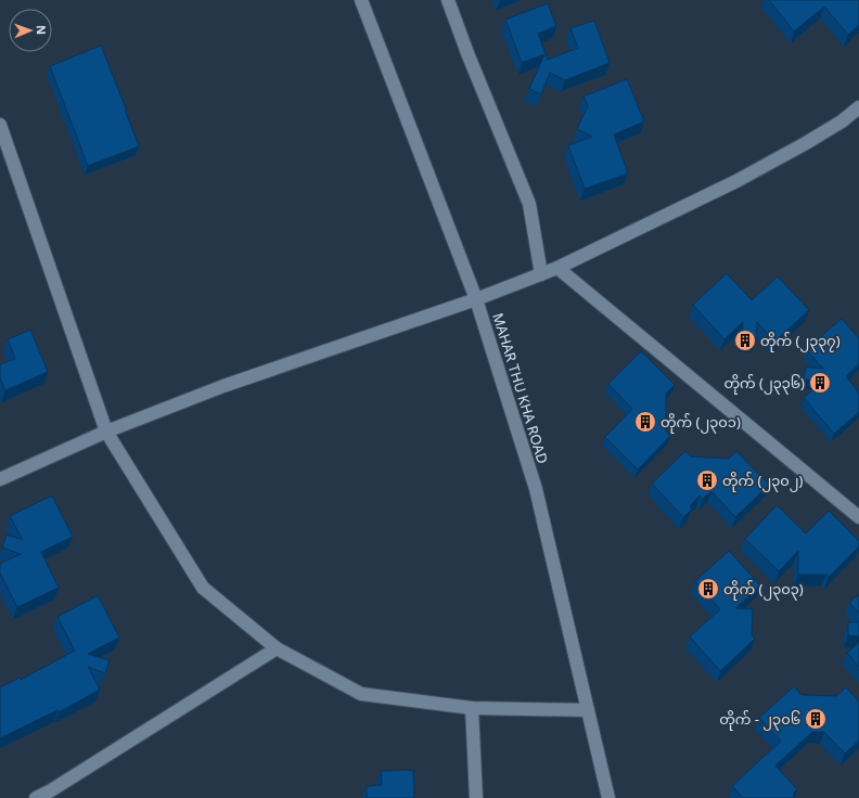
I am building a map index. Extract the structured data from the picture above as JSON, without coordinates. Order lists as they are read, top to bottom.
{
  "streets": {
    "street": ["MAHAR THU KHA ROAD"]
  },
  "places": {
    "building": [
      "တိုက် (၂၃၃၇)",
      "တိုက် (၂၃၃၆)",
      "တိုက် (၂၃၀၁)",
      "တိုက် (၂၃၀၂)",
      "တိုက် (၂၃၀၃)",
      "တိုက် - ၂၃၀၆"
    ]
  },
  "north": "right"
}
